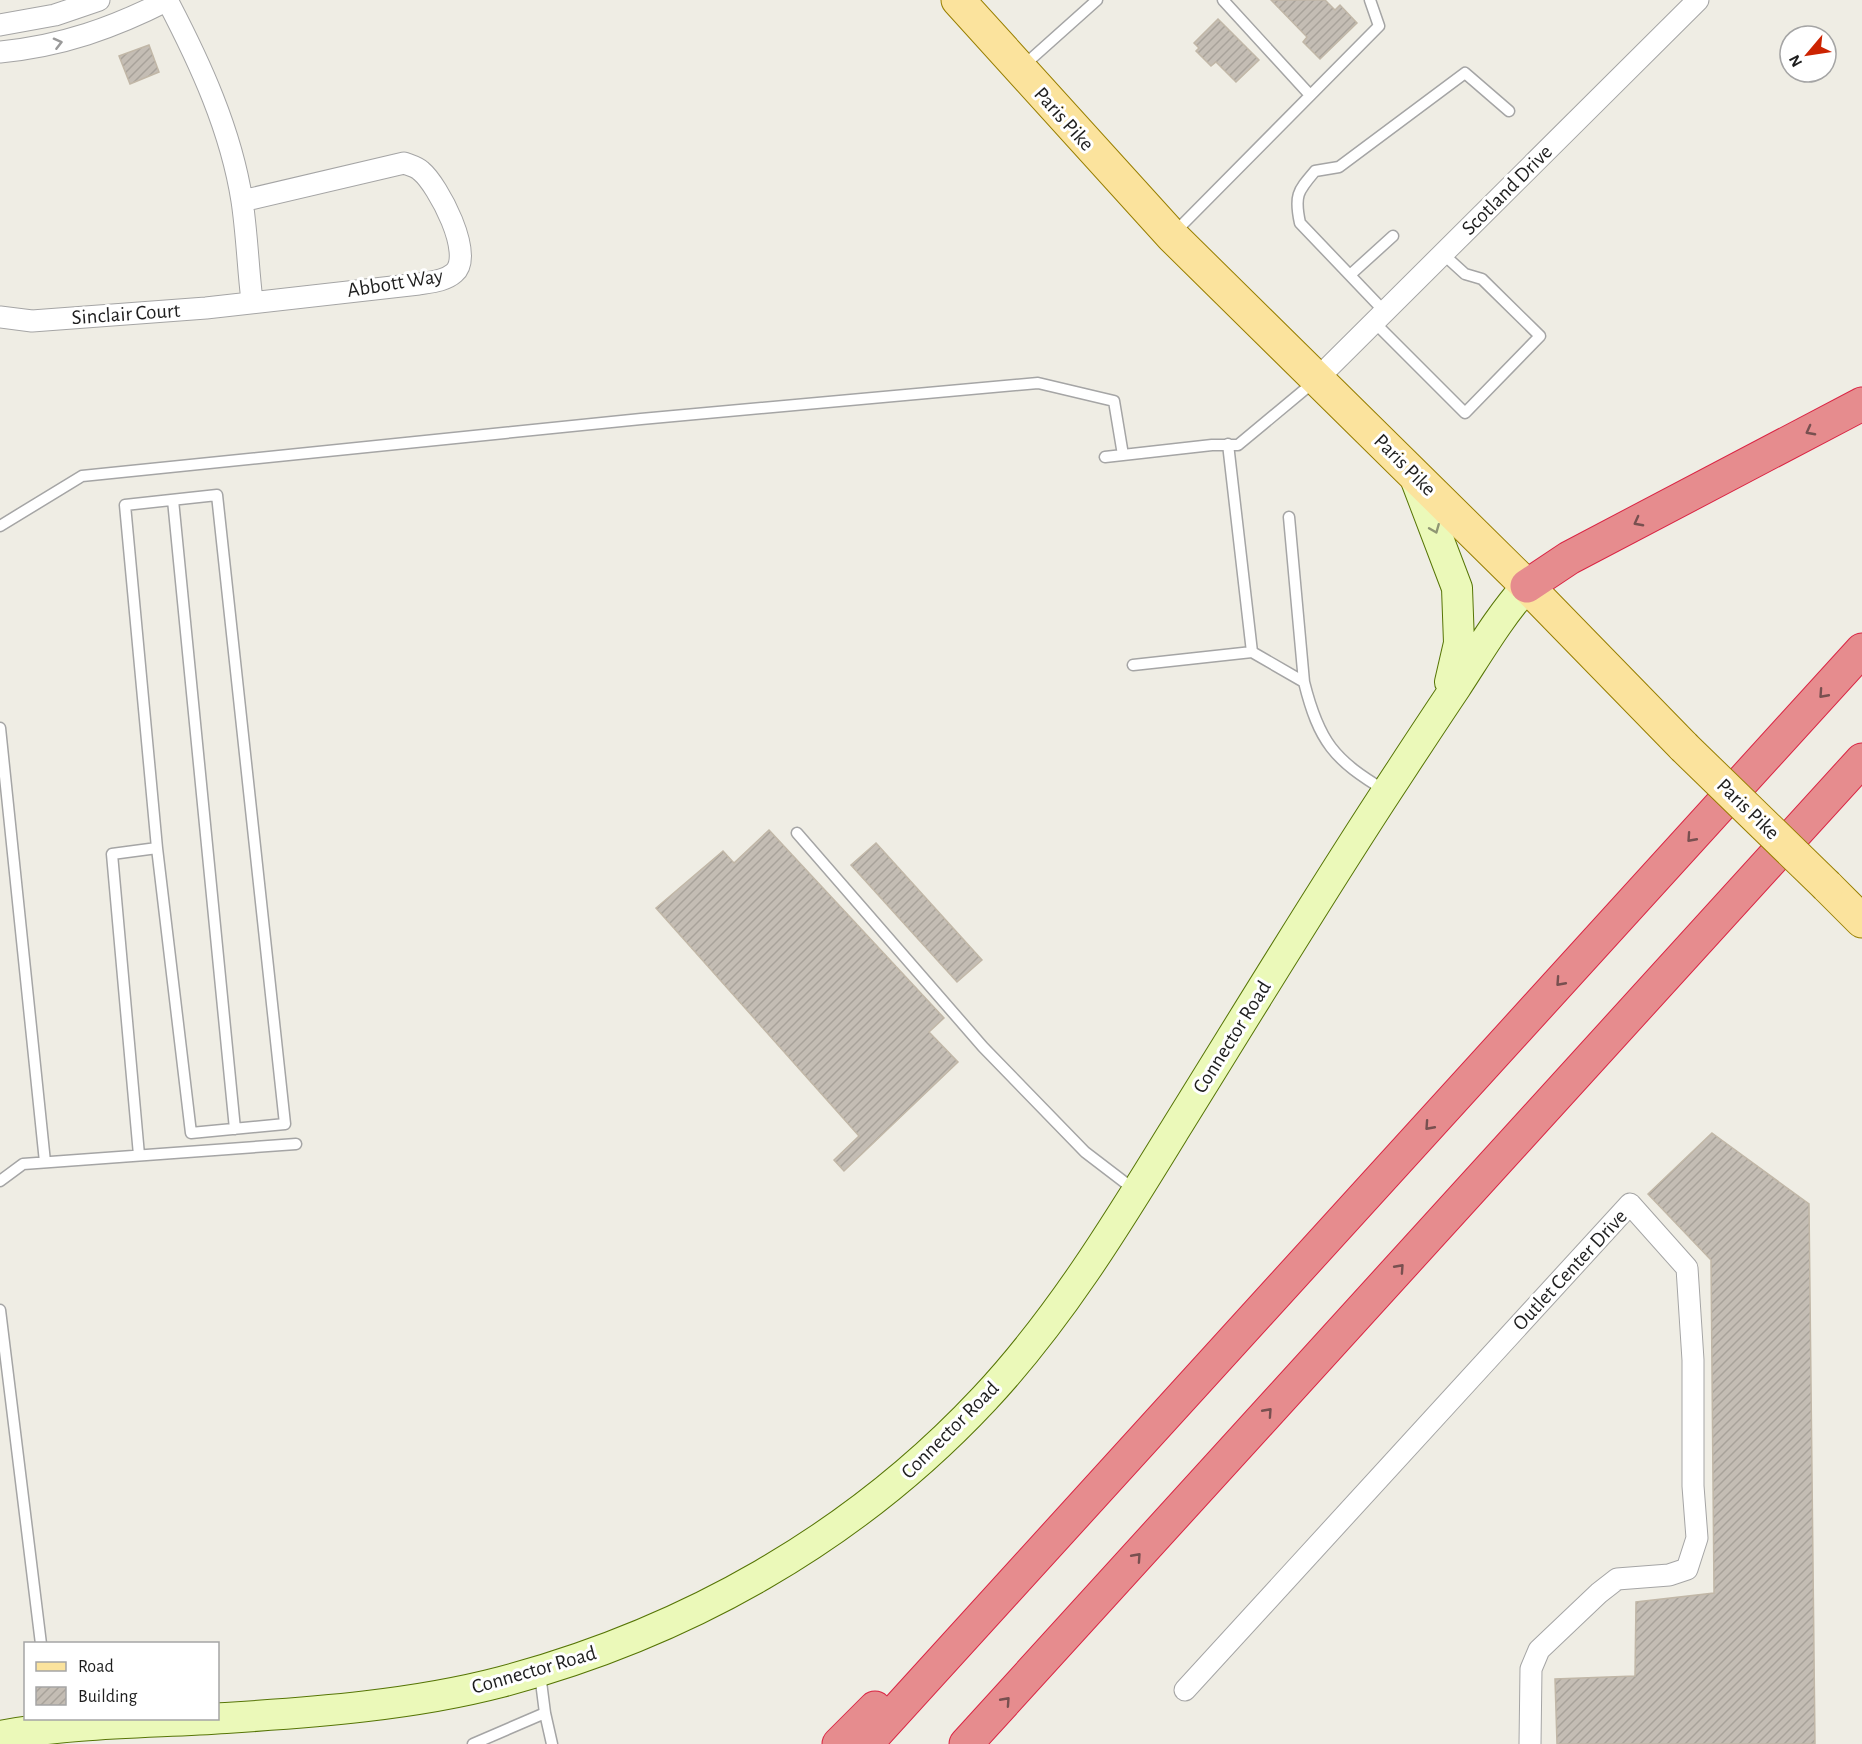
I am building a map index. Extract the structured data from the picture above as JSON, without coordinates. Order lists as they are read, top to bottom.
{
  "streets": {
    "main road": ["Paris Pike", "Connector Road"],
    "street": [
      "Scotland Drive",
      "Abbott Way",
      "Sinclair Court",
      "Outlet Center Drive"
    ]
  },
  "crossings": [
    ["Paris Pike", "Scotland Drive"],
    ["Paris Pike", "Connector Road"],
    ["Abbott Way", "Sinclair Court"]
  ],
  "legend": ["Road", "Building"],
  "north": "bottom left"
}
